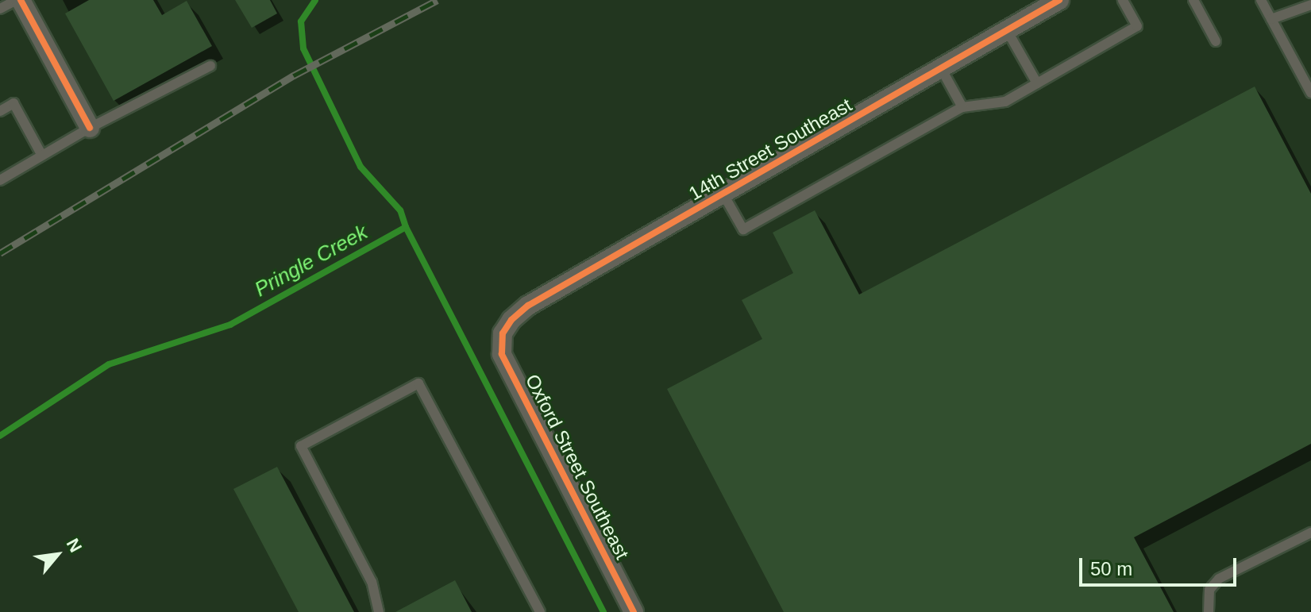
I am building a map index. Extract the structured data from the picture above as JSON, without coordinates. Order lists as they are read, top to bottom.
{
  "streets": {
    "street": ["14th Street Southeast", "Oxford Street Southeast"]
  },
  "crossings": [
    ["14th Street Southeast", "Oxford Street Southeast"]
  ],
  "water": ["Pringle Creek"],
  "scale_bar": "50 m",
  "north": "top right"
}
